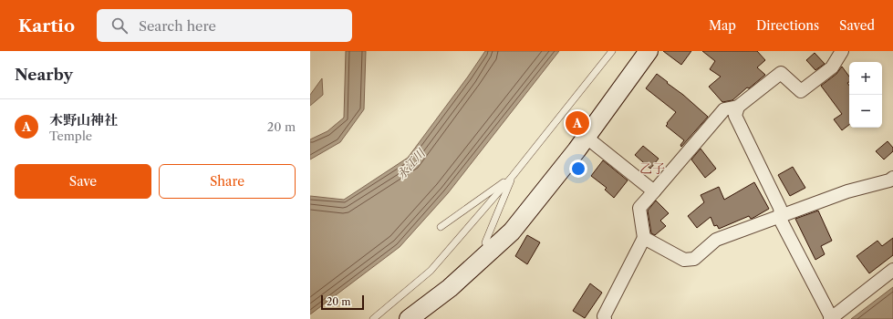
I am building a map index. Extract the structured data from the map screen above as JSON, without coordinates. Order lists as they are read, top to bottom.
{
  "districts": ["乙子"],
  "water": ["永江川"],
  "scale_bar": "20 m",
  "page": {
    "header": "Kartio",
    "search": "Search here",
    "nav": ["Map", "Directions", "Saved"],
    "heading": "Nearby",
    "map_buttons": ["+", "−"],
    "list": [
      {
        "mark": "A",
        "name": "木野山神社",
        "note": "Temple",
        "value": "20 m"
      }
    ],
    "pins": "A",
    "buttons": ["Save", "Share"],
    "scale": "20 m"
  }
}
